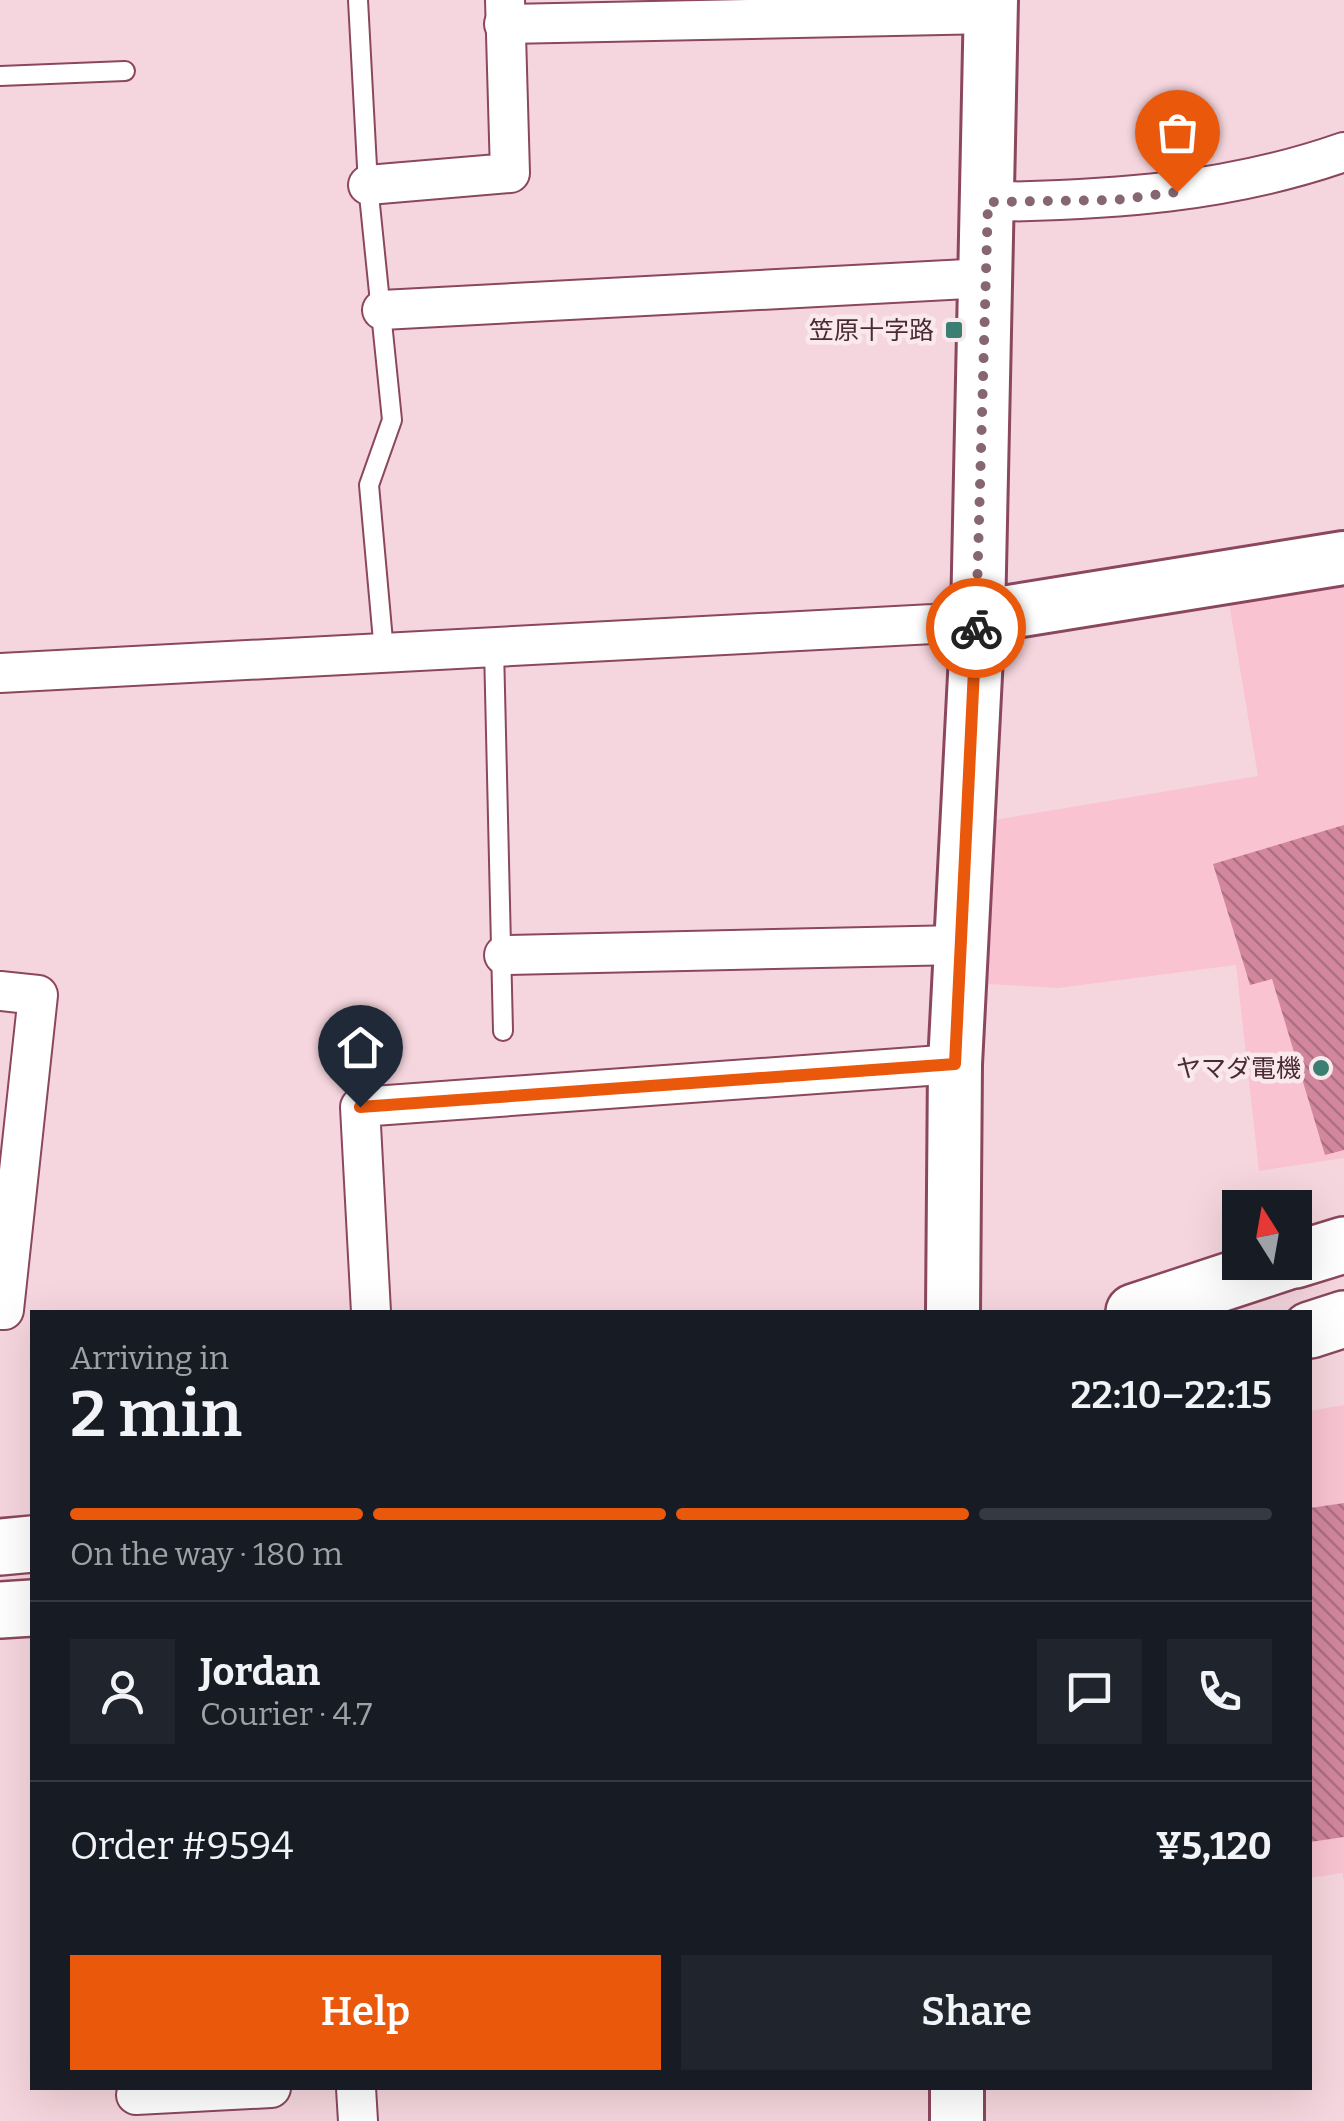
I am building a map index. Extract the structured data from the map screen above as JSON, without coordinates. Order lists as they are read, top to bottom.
{
  "places": {
    "transit": ["笠原十字路"],
    "other": ["ヤマダ電機"]
  },
  "north": "top",
  "page": {
    "heading": ["2 min", "Arriving in", "22:10–22:15"],
    "panel": [
      "Jordan",
      "Courier · 4.7",
      "Order #9594",
      "¥5,120"
    ],
    "bar": "On the way · 180 m",
    "buttons": ["Help", "Share"]
  }
}
